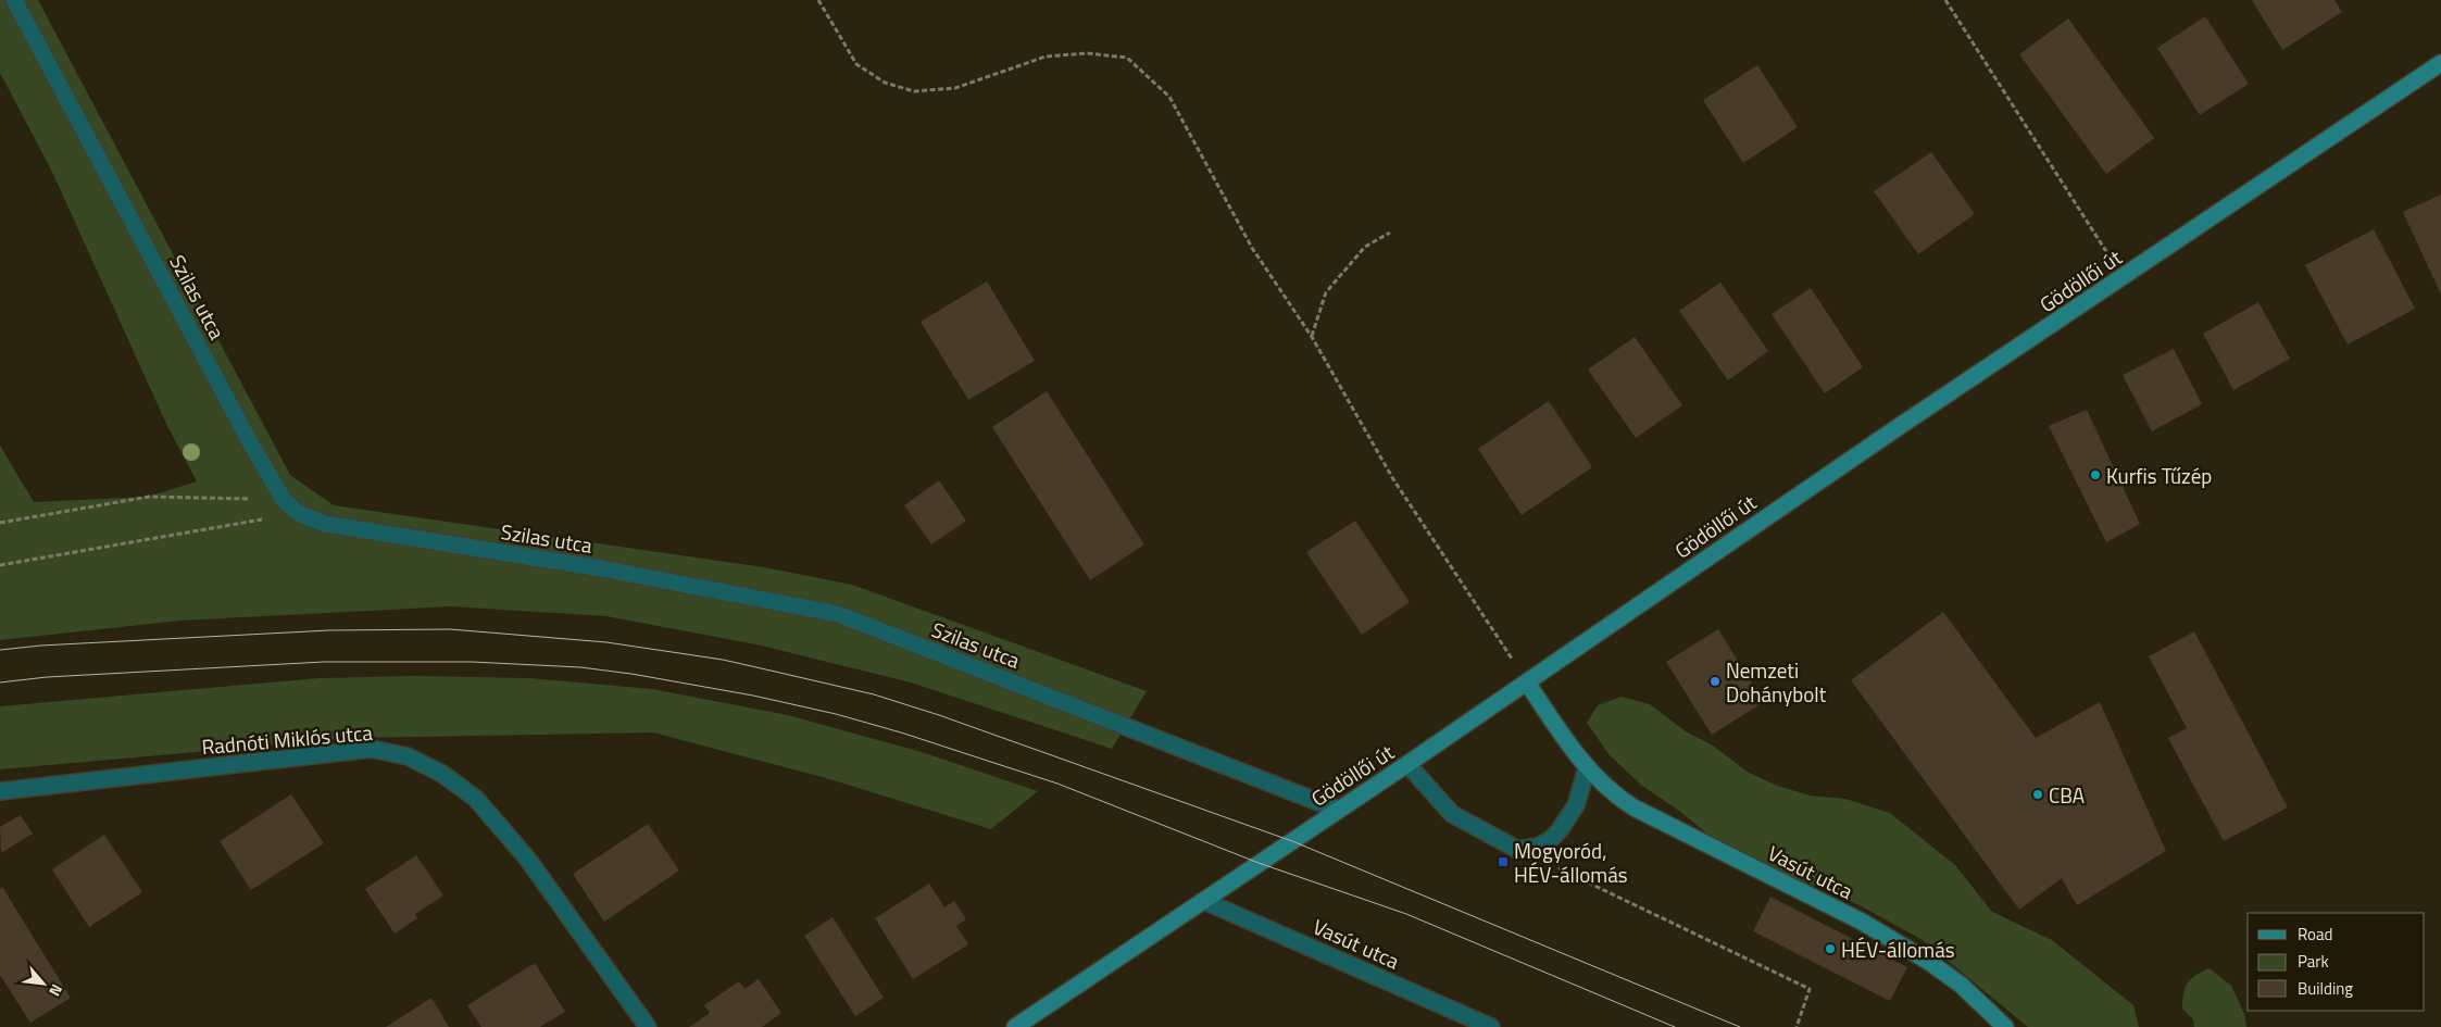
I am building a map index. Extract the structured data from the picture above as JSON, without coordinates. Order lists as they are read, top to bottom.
{
  "streets": {
    "main road": ["Gödöllői út", "Vasút utca"],
    "street": ["Szilas utca", "Radnóti Miklós utca"]
  },
  "crossings": [
    ["Gödöllői út", "Szilas utca"],
    ["Gödöllői út", "Vasút utca"]
  ],
  "places": {
    "other": [
      "Kurfis Tűzép",
      "Nemzeti Dohánybolt",
      "CBA",
      "HÉV-állomás"
    ],
    "transit": ["Mogyoród, HÉV-állomás"]
  },
  "legend": ["Road", "Park", "Building"],
  "north": "bottom right"
}
